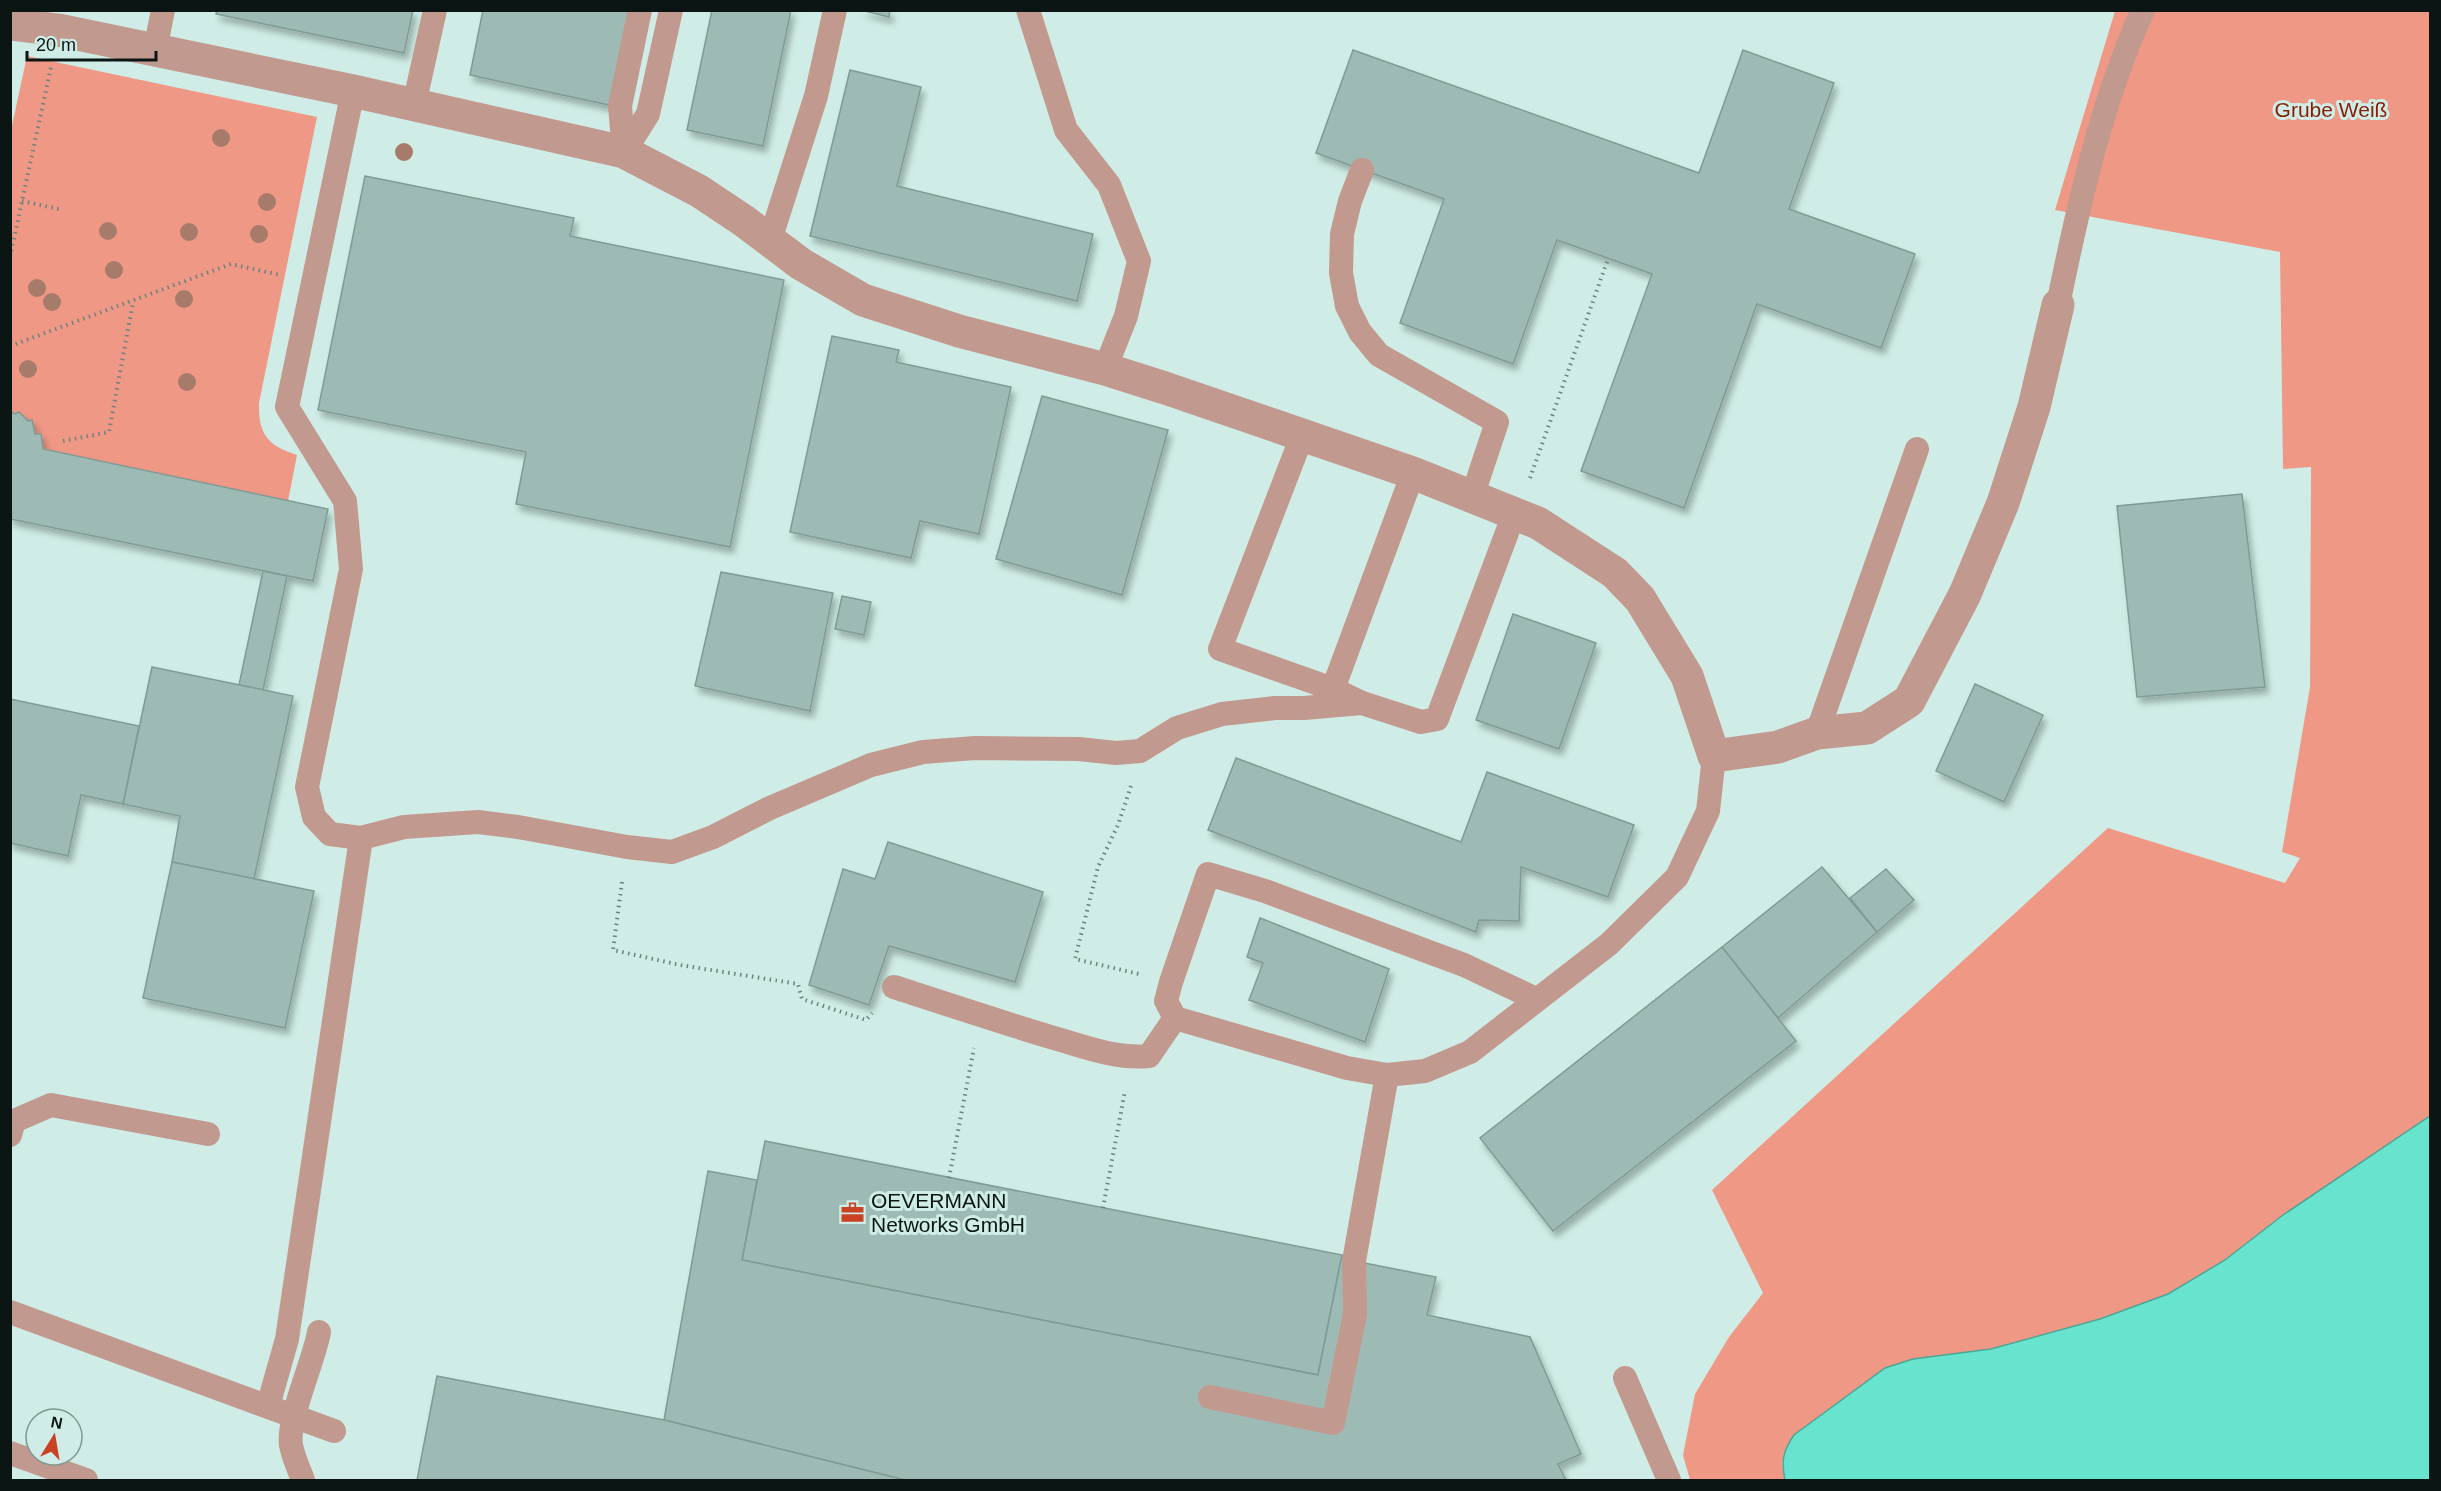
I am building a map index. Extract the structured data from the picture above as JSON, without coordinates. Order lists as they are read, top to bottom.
{
  "parks": ["Grube Weiß"],
  "places": {
    "office": ["OEVERMANN Networks GmbH"]
  },
  "scale_bar": "20 m",
  "north": "top"
}
